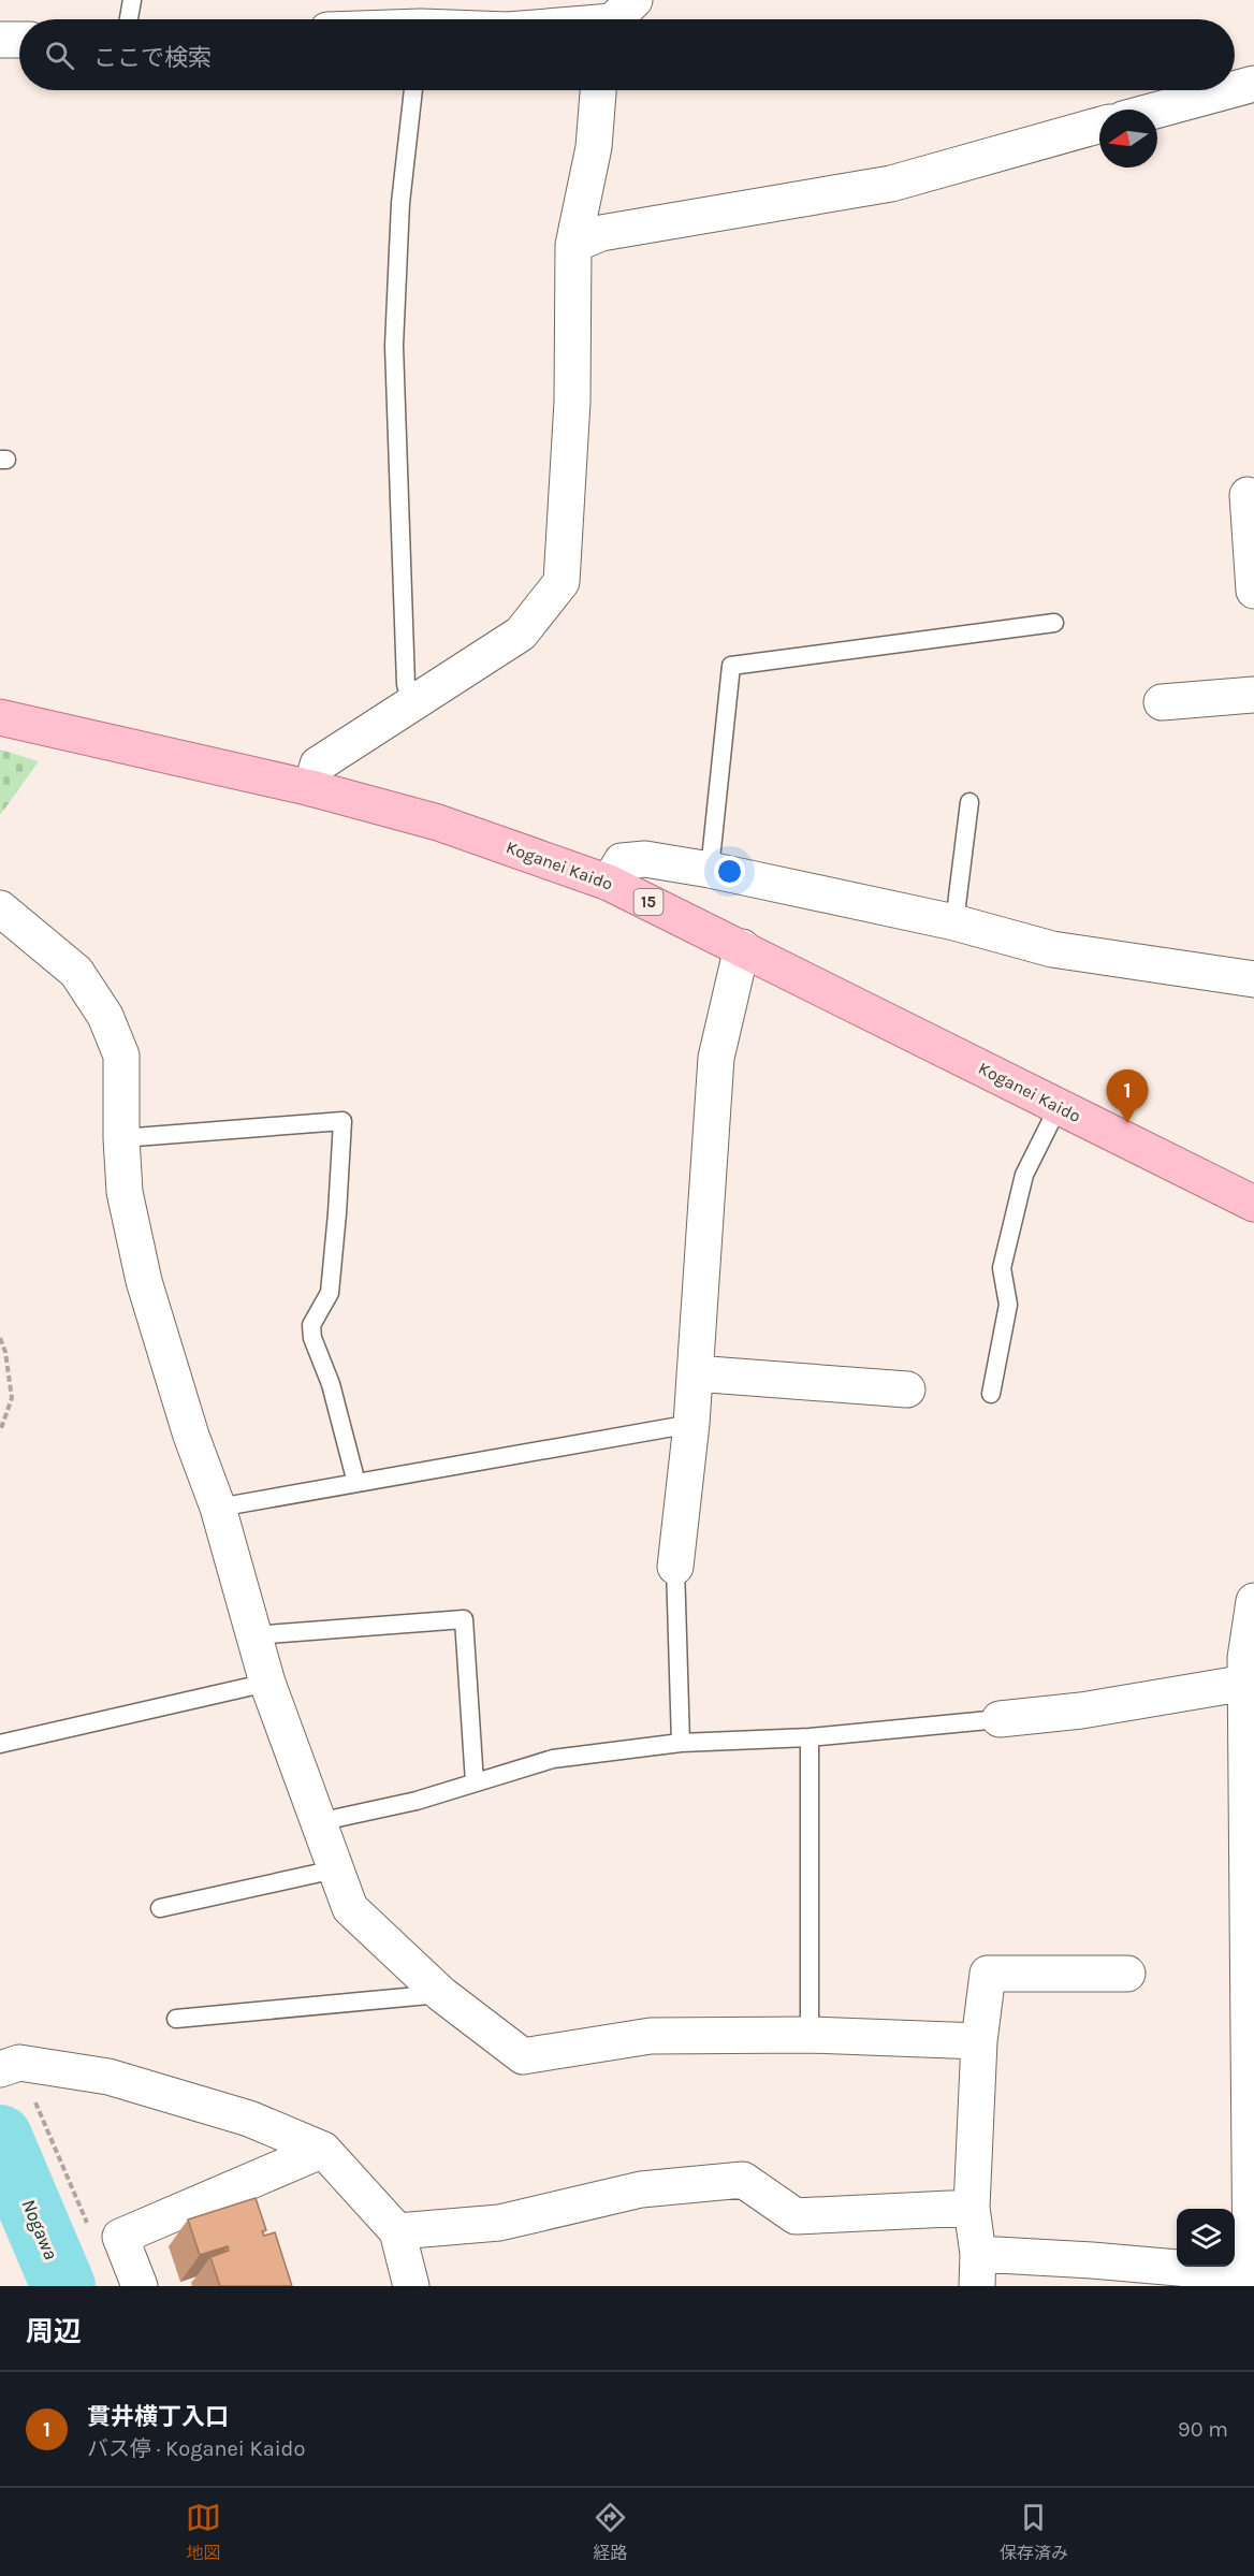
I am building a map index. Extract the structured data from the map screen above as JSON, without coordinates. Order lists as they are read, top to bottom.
{
  "streets": {
    "main road": ["Koganei Kaido", "15"]
  },
  "water": ["Nogawa"],
  "north": "left",
  "page": {
    "search": "ここで検索",
    "pins": "1",
    "heading": "周辺",
    "list": [
      {
        "mark": "1",
        "name": "貫井横丁入口",
        "note": "バス停 · Koganei Kaido",
        "value": "90 m"
      }
    ],
    "nav": ["地図", "経路", "保存済み"]
  }
}
